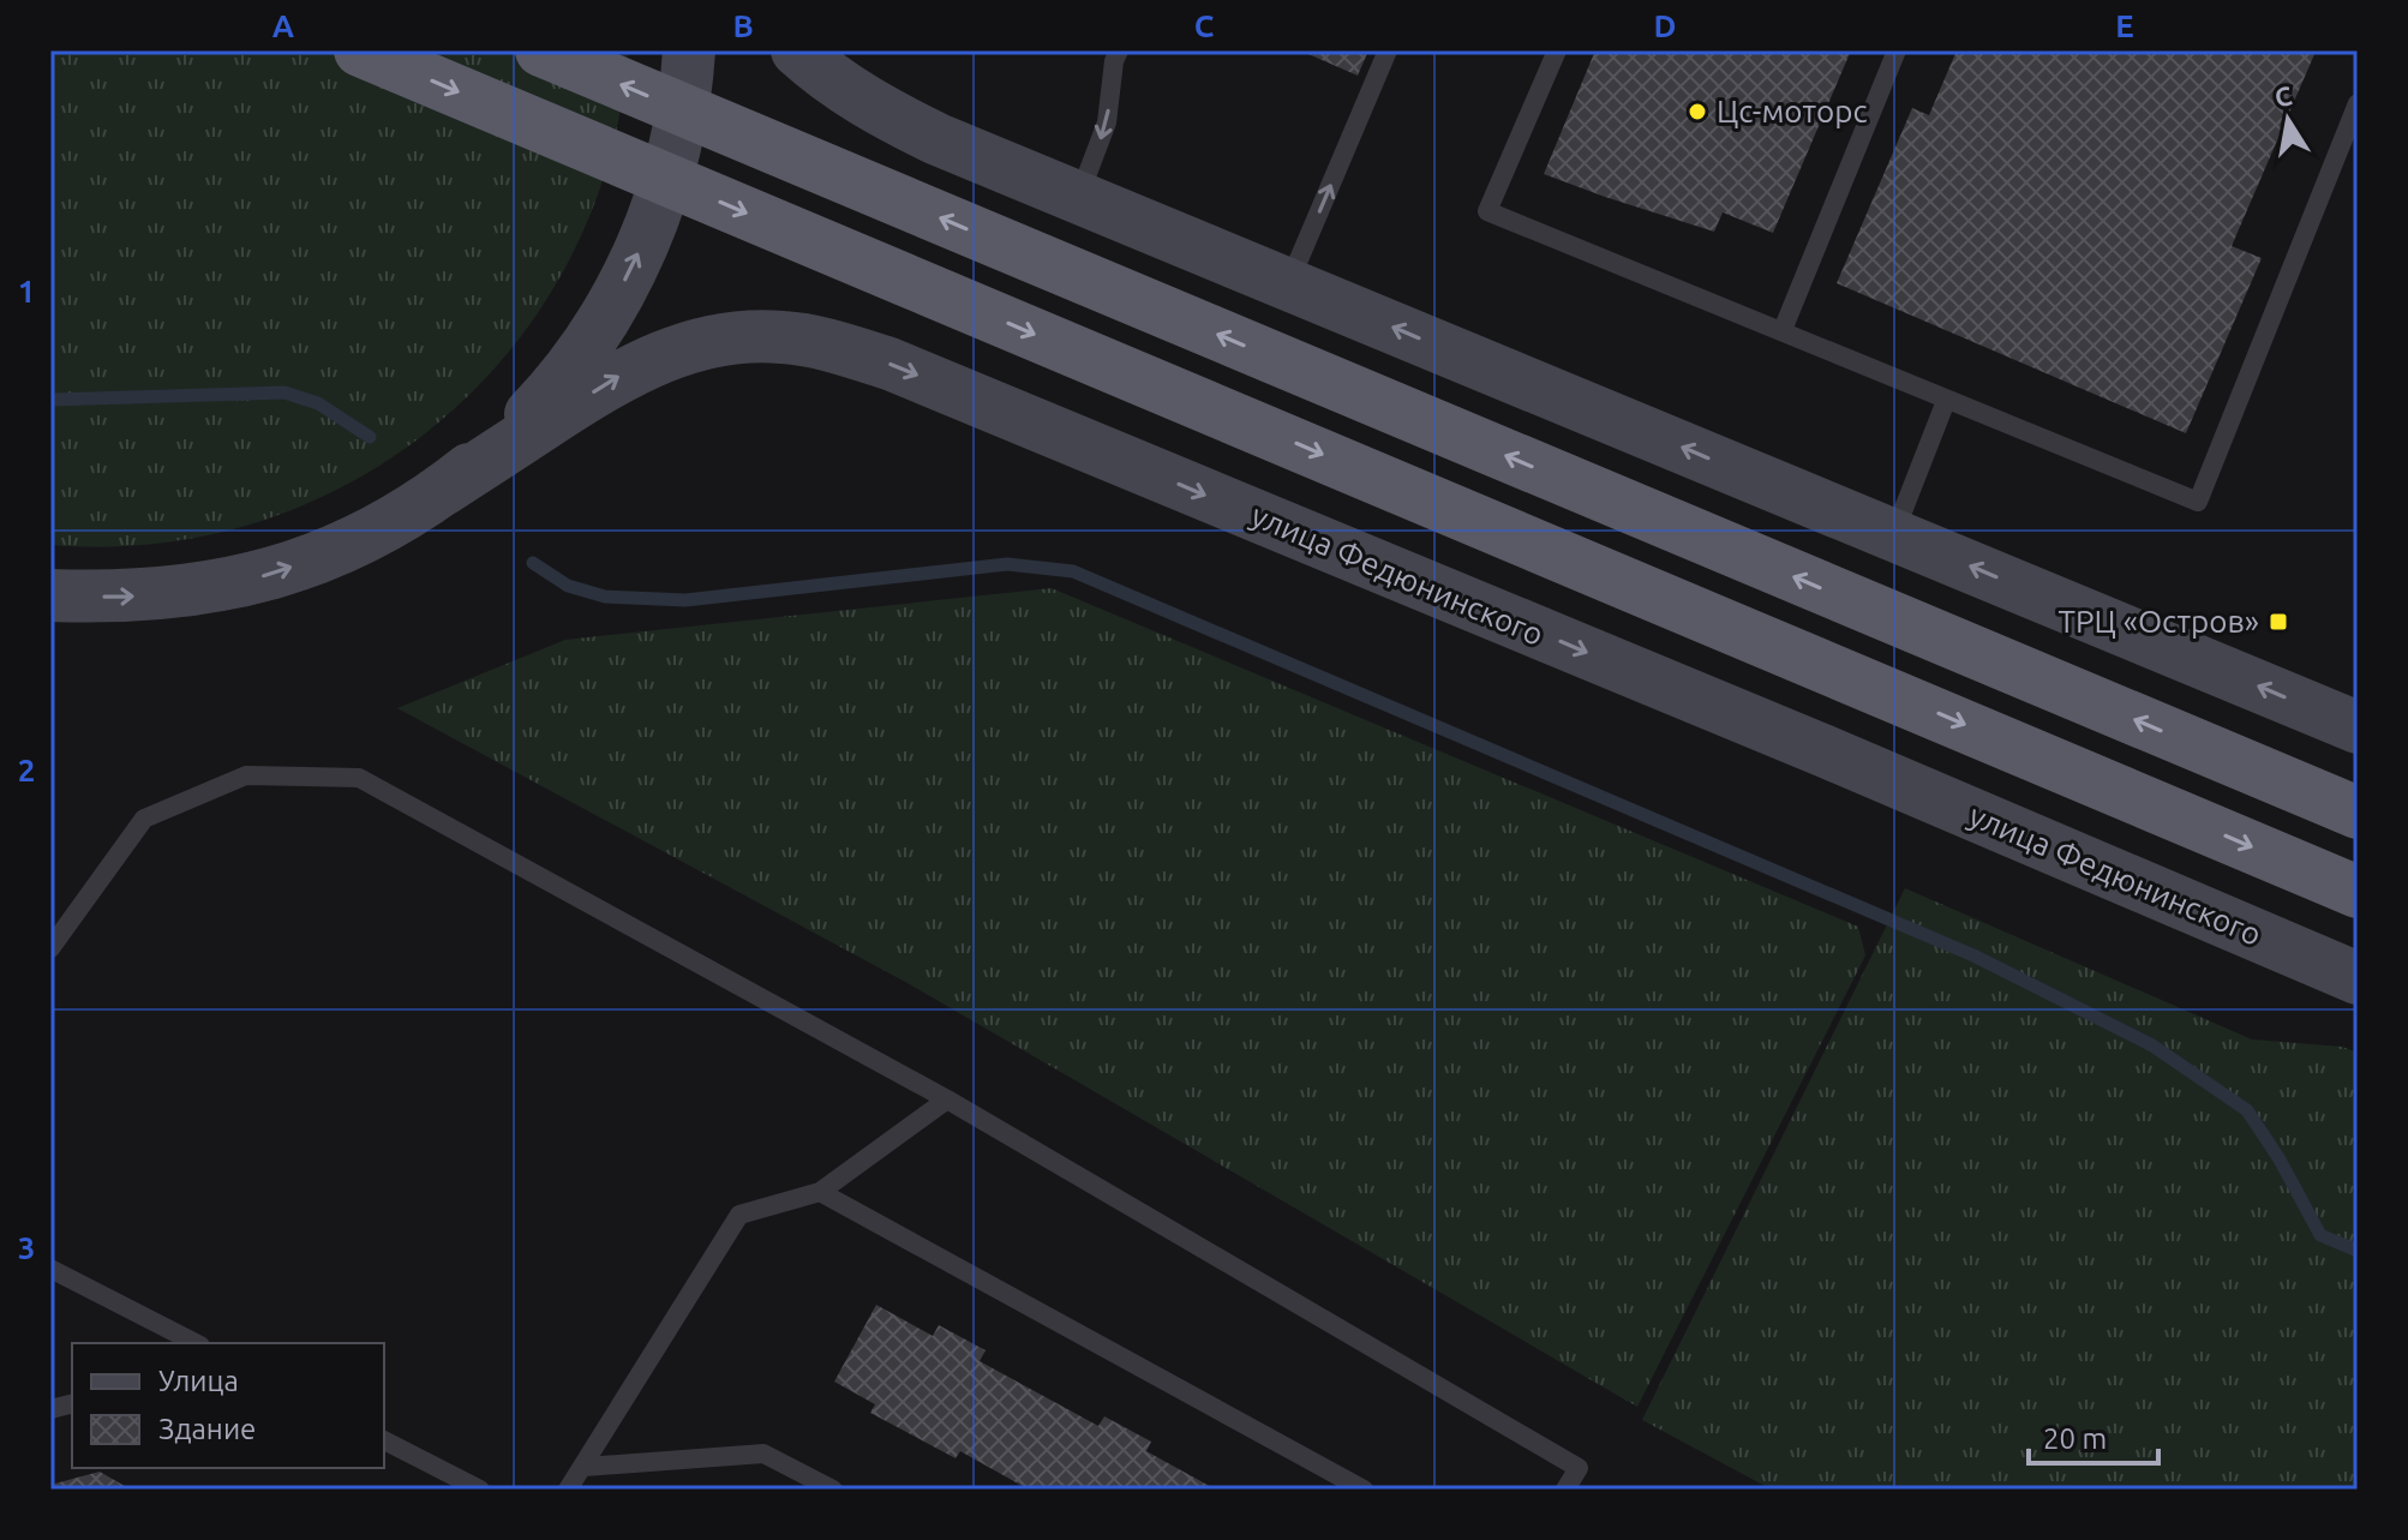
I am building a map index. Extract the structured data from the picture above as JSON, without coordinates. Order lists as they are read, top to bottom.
{
  "streets": {
    "main road": ["улица Федюнинского"]
  },
  "places": {
    "other": ["Цс-моторс"],
    "transit": ["ТРЦ «Остров»"]
  },
  "legend": ["Улица", "Здание"],
  "scale_bar": "20 m",
  "north": "top",
  "grid": {
    "columns": [
      "A",
      "B",
      "C",
      "D",
      "E"
    ],
    "rows": ["1", "2", "3"]
  }
}
